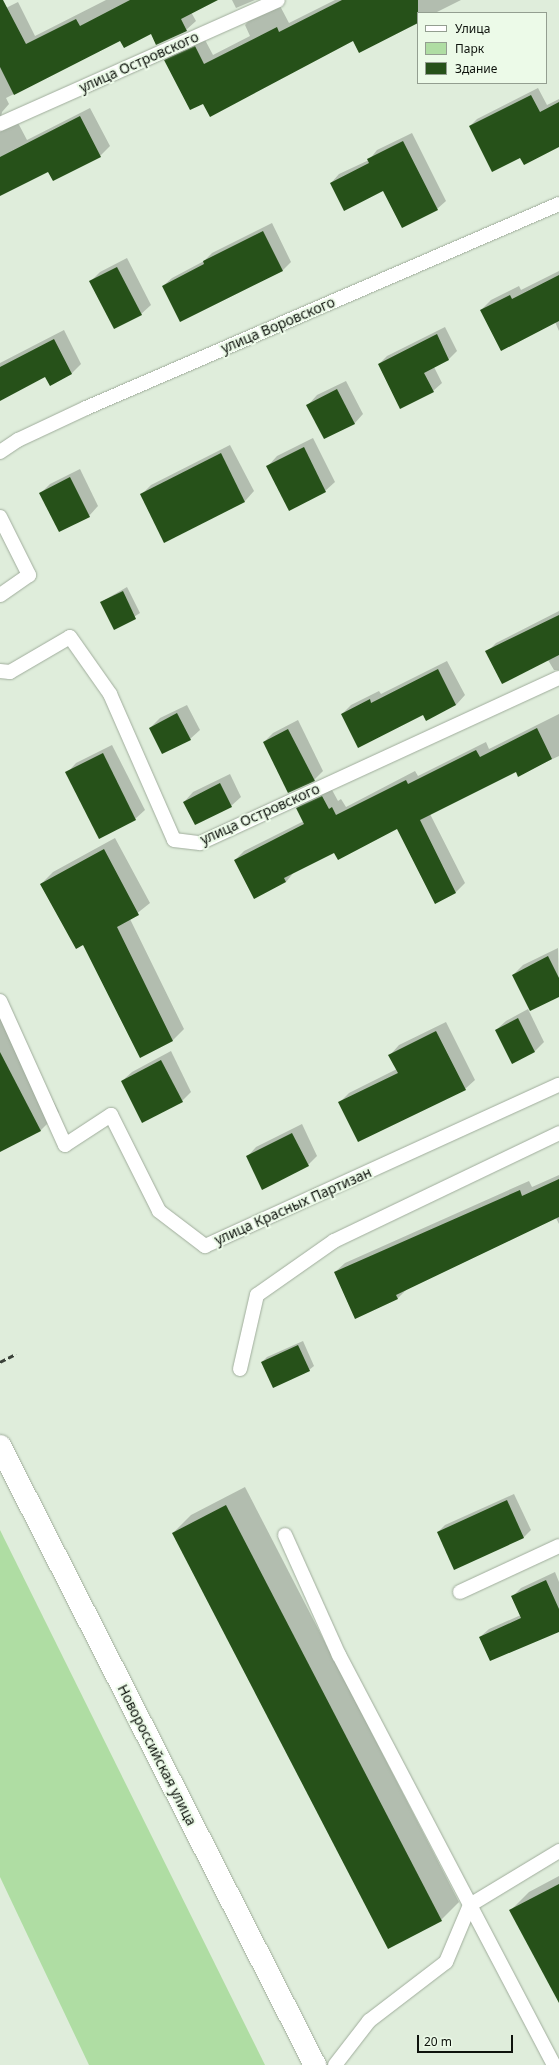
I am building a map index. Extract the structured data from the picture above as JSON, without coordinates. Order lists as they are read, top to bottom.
{
  "streets": {
    "main road": ["Новороссийская улица"],
    "lane": ["улица Островского", "улица Воровского", "улица Красных Партизан"]
  },
  "legend": ["Улица", "Парк", "Здание"],
  "scale_bar": "20 m"
}
